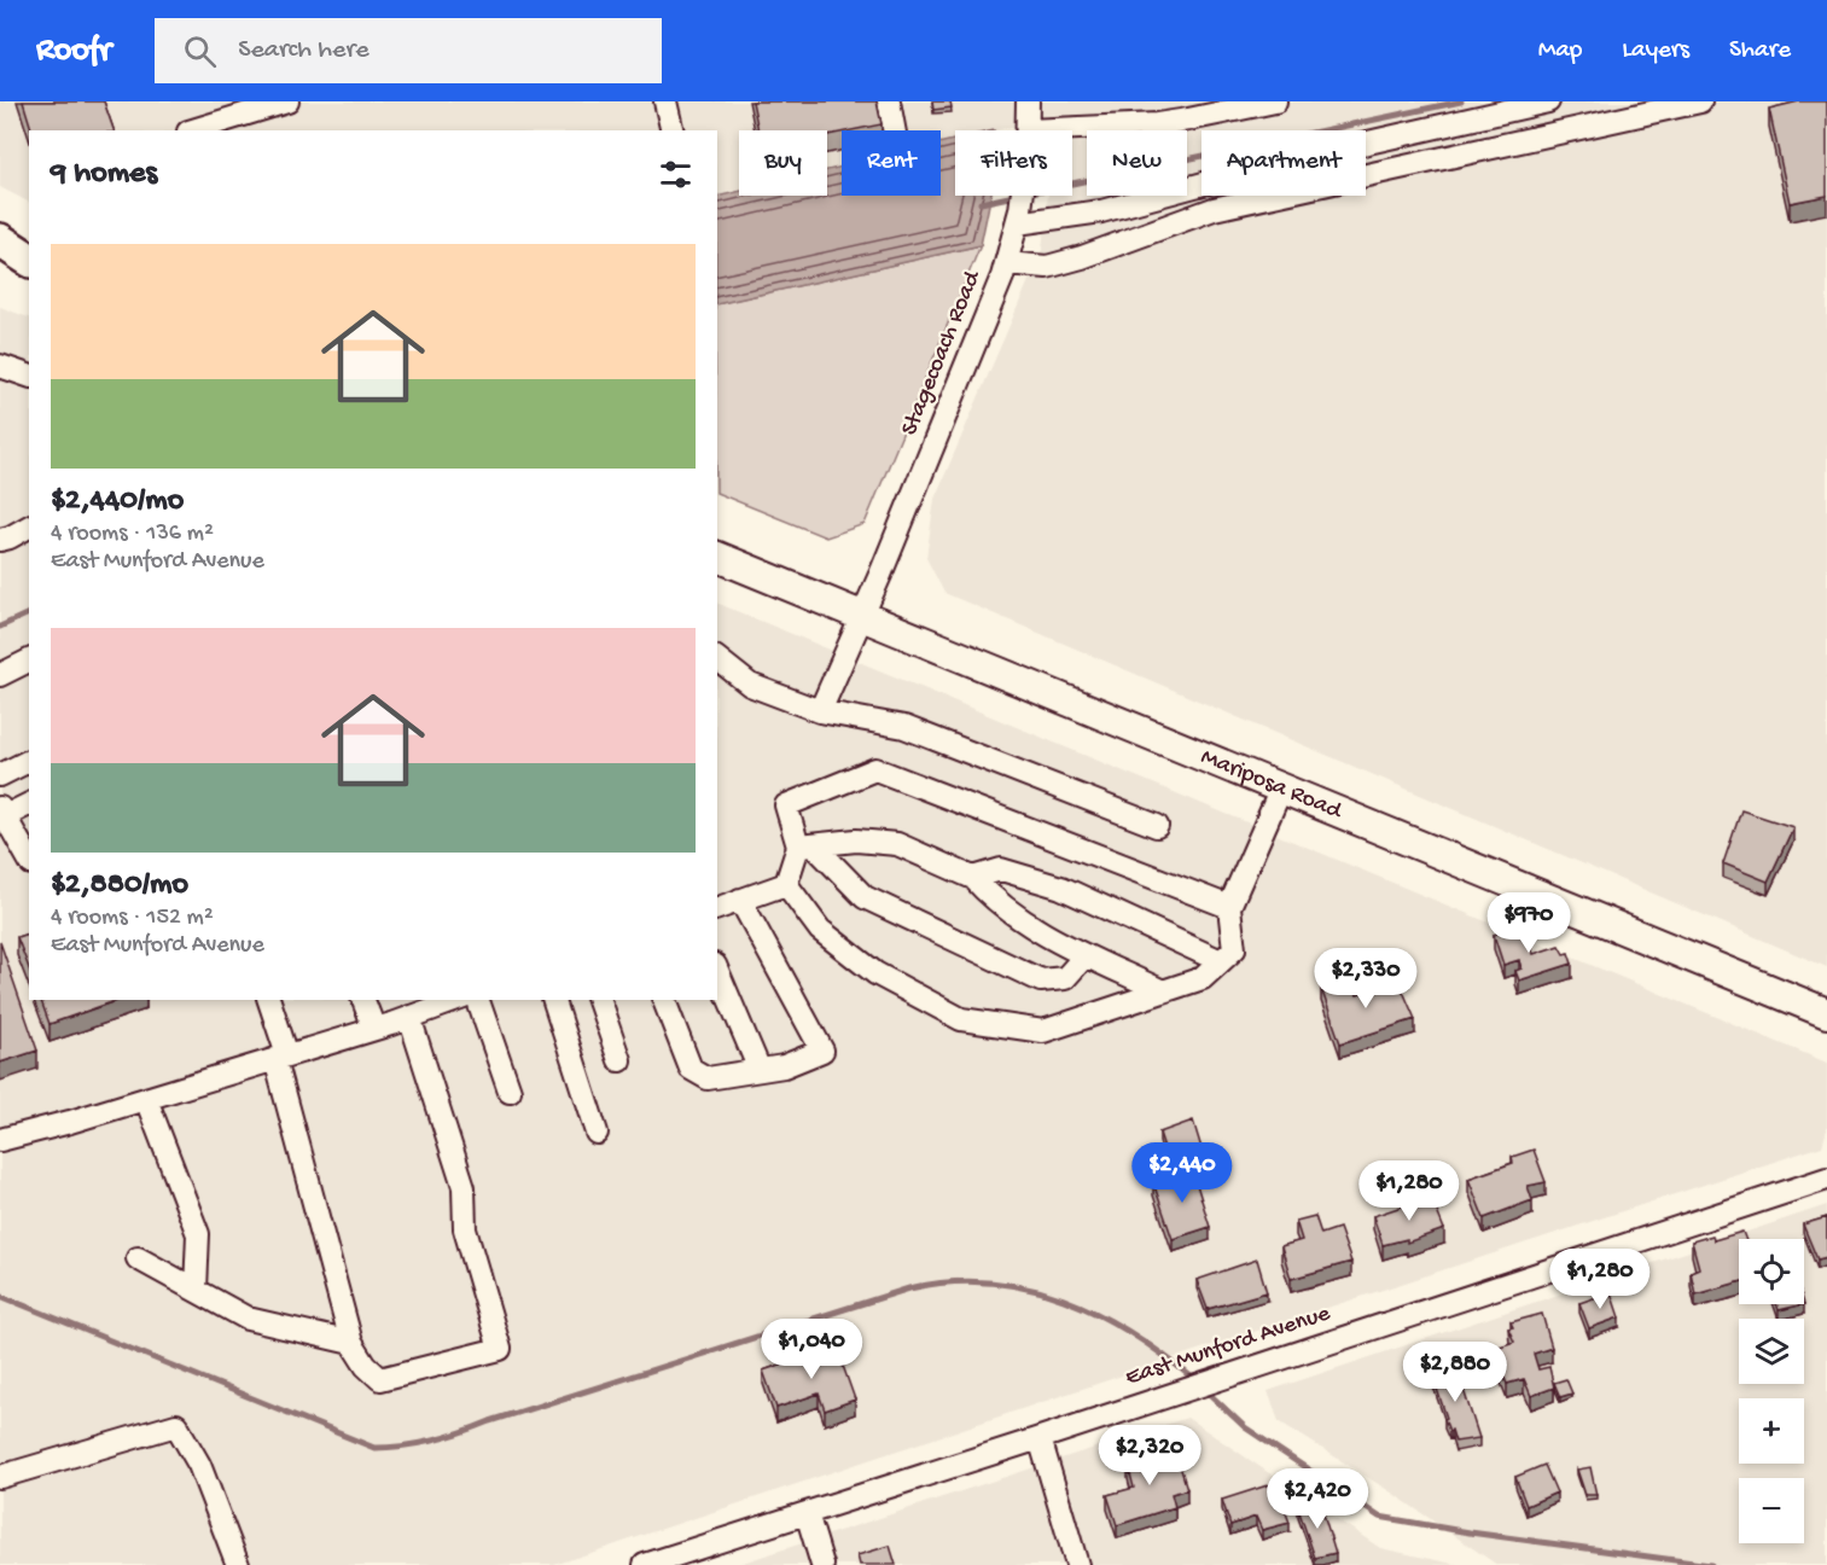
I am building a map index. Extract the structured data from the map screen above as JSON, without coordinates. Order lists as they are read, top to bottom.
{
  "streets": {
    "main road": ["Mariposa Road"],
    "street": ["Stagecoach Road", "East Munford Avenue"]
  },
  "crossings": [
    ["Stagecoach Road", "Mariposa Road"]
  ],
  "page": {
    "header": "Roofr",
    "search": "Search here",
    "nav": ["Map", "Layers", "Share"],
    "chip": [
      "Buy",
      "Rent",
      "Filters",
      "New",
      "Apartment"
    ],
    "heading": "9 homes",
    "list": [
      {
        "name": "$2,440/mo",
        "note": "4 rooms · 136 m² · East Munford Avenue"
      },
      {
        "name": "$2,880/mo",
        "note": "4 rooms · 152 m² · East Munford Avenue"
      }
    ],
    "price": [
      "$970",
      "$2,330",
      "$2,440",
      "$1,280",
      "$1,280",
      "$1,040",
      "$2,880",
      "$2,320",
      "$2,420"
    ],
    "map_buttons": ["+", "−"]
  }
}
